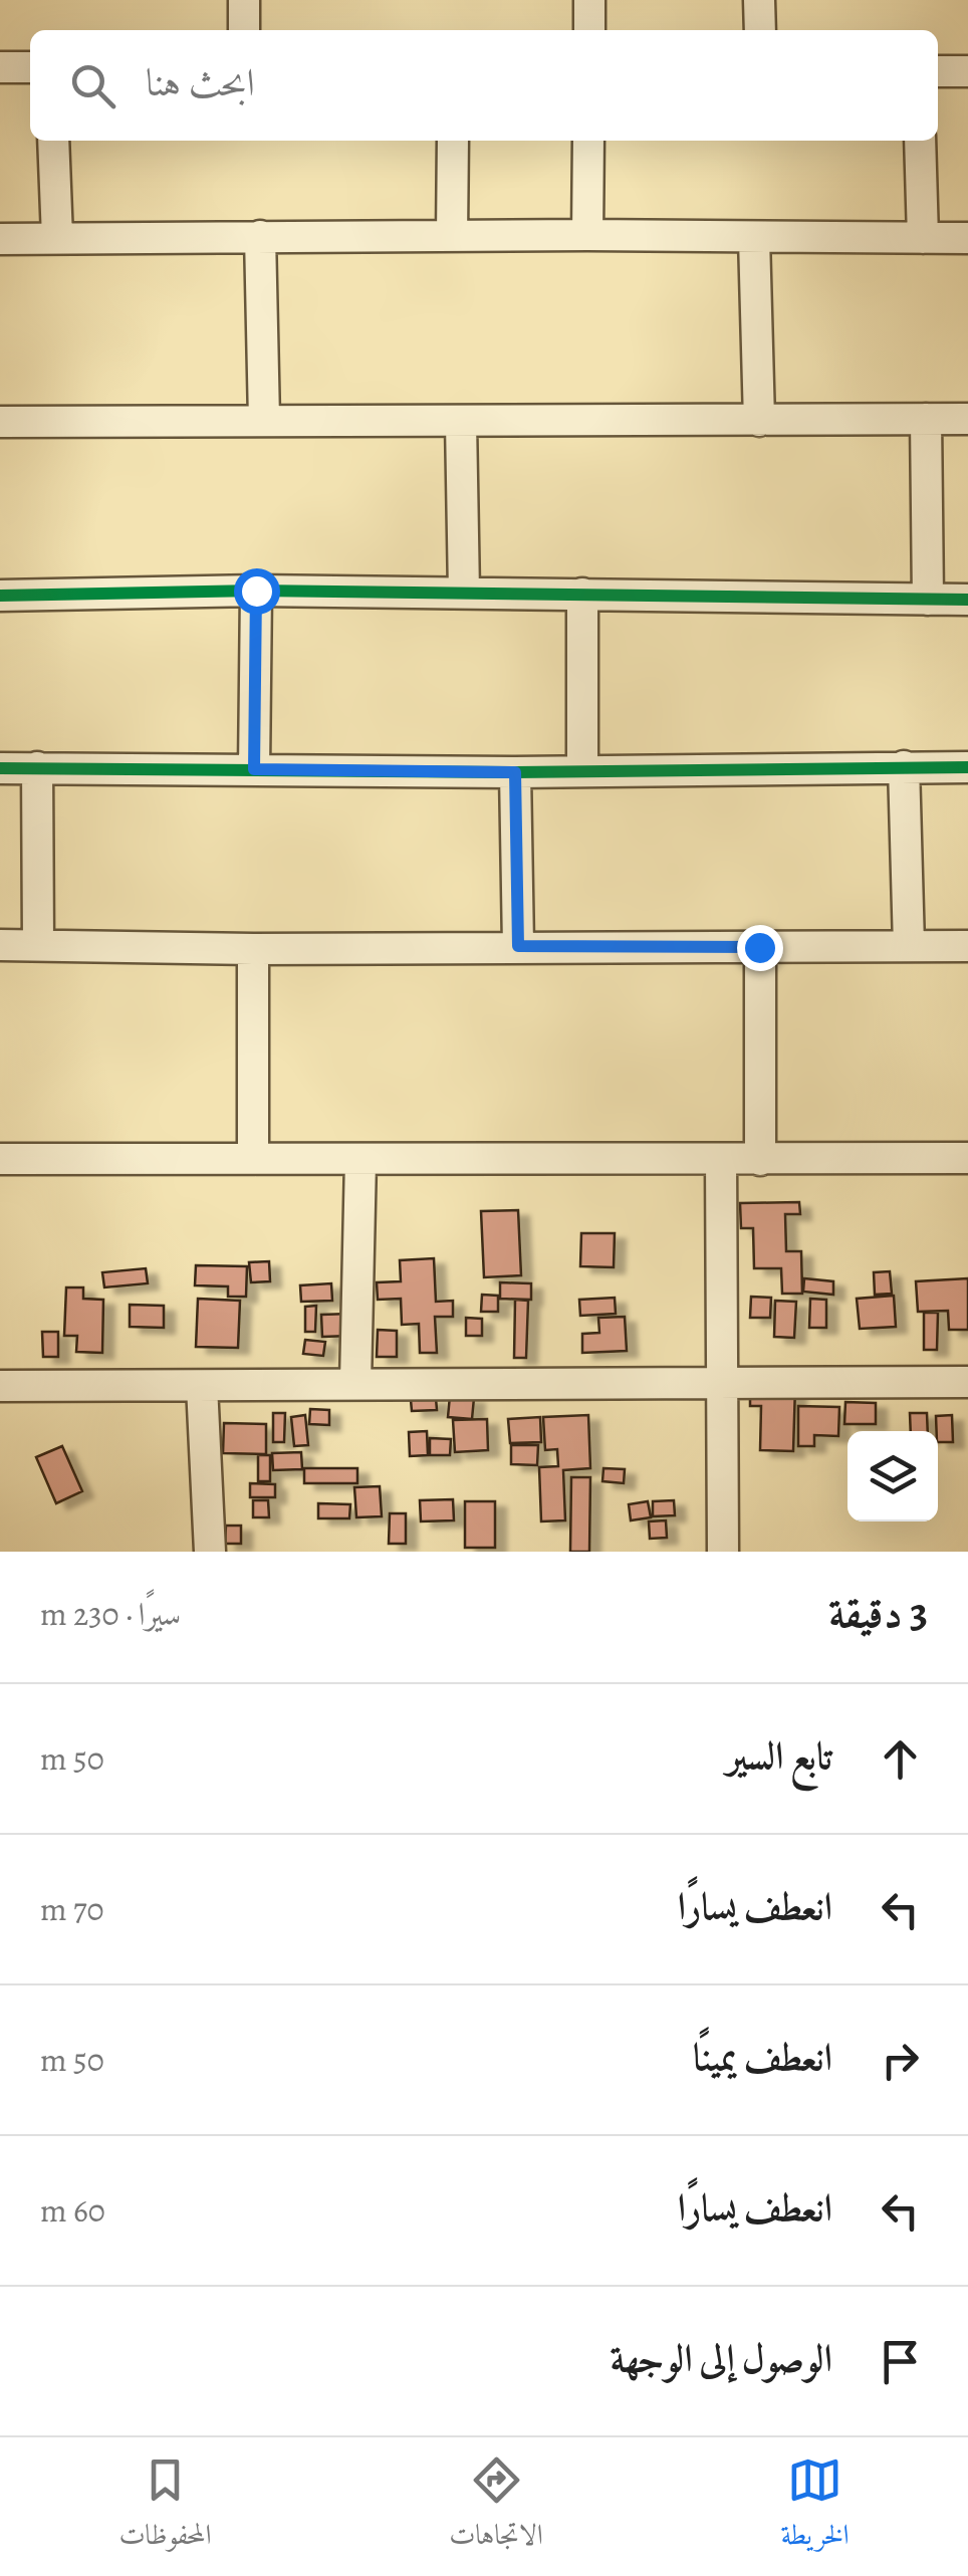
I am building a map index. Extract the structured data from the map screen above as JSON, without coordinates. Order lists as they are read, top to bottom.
{
  "page": {
    "search": "ابحث هنا",
    "heading": ["3 دقيقة", "سيرًا · 230 m"],
    "list": [
      ["تابع السير", "50 m"],
      ["انعطف يسارًا", "70 m"],
      ["انعطف يمينًا", "50 m"],
      ["انعطف يسارًا", "60 m"],
      "الوصول إلى الوجهة"
    ],
    "nav": ["الخريطة", "الاتجاهات", "المحفوظات"]
  }
}
